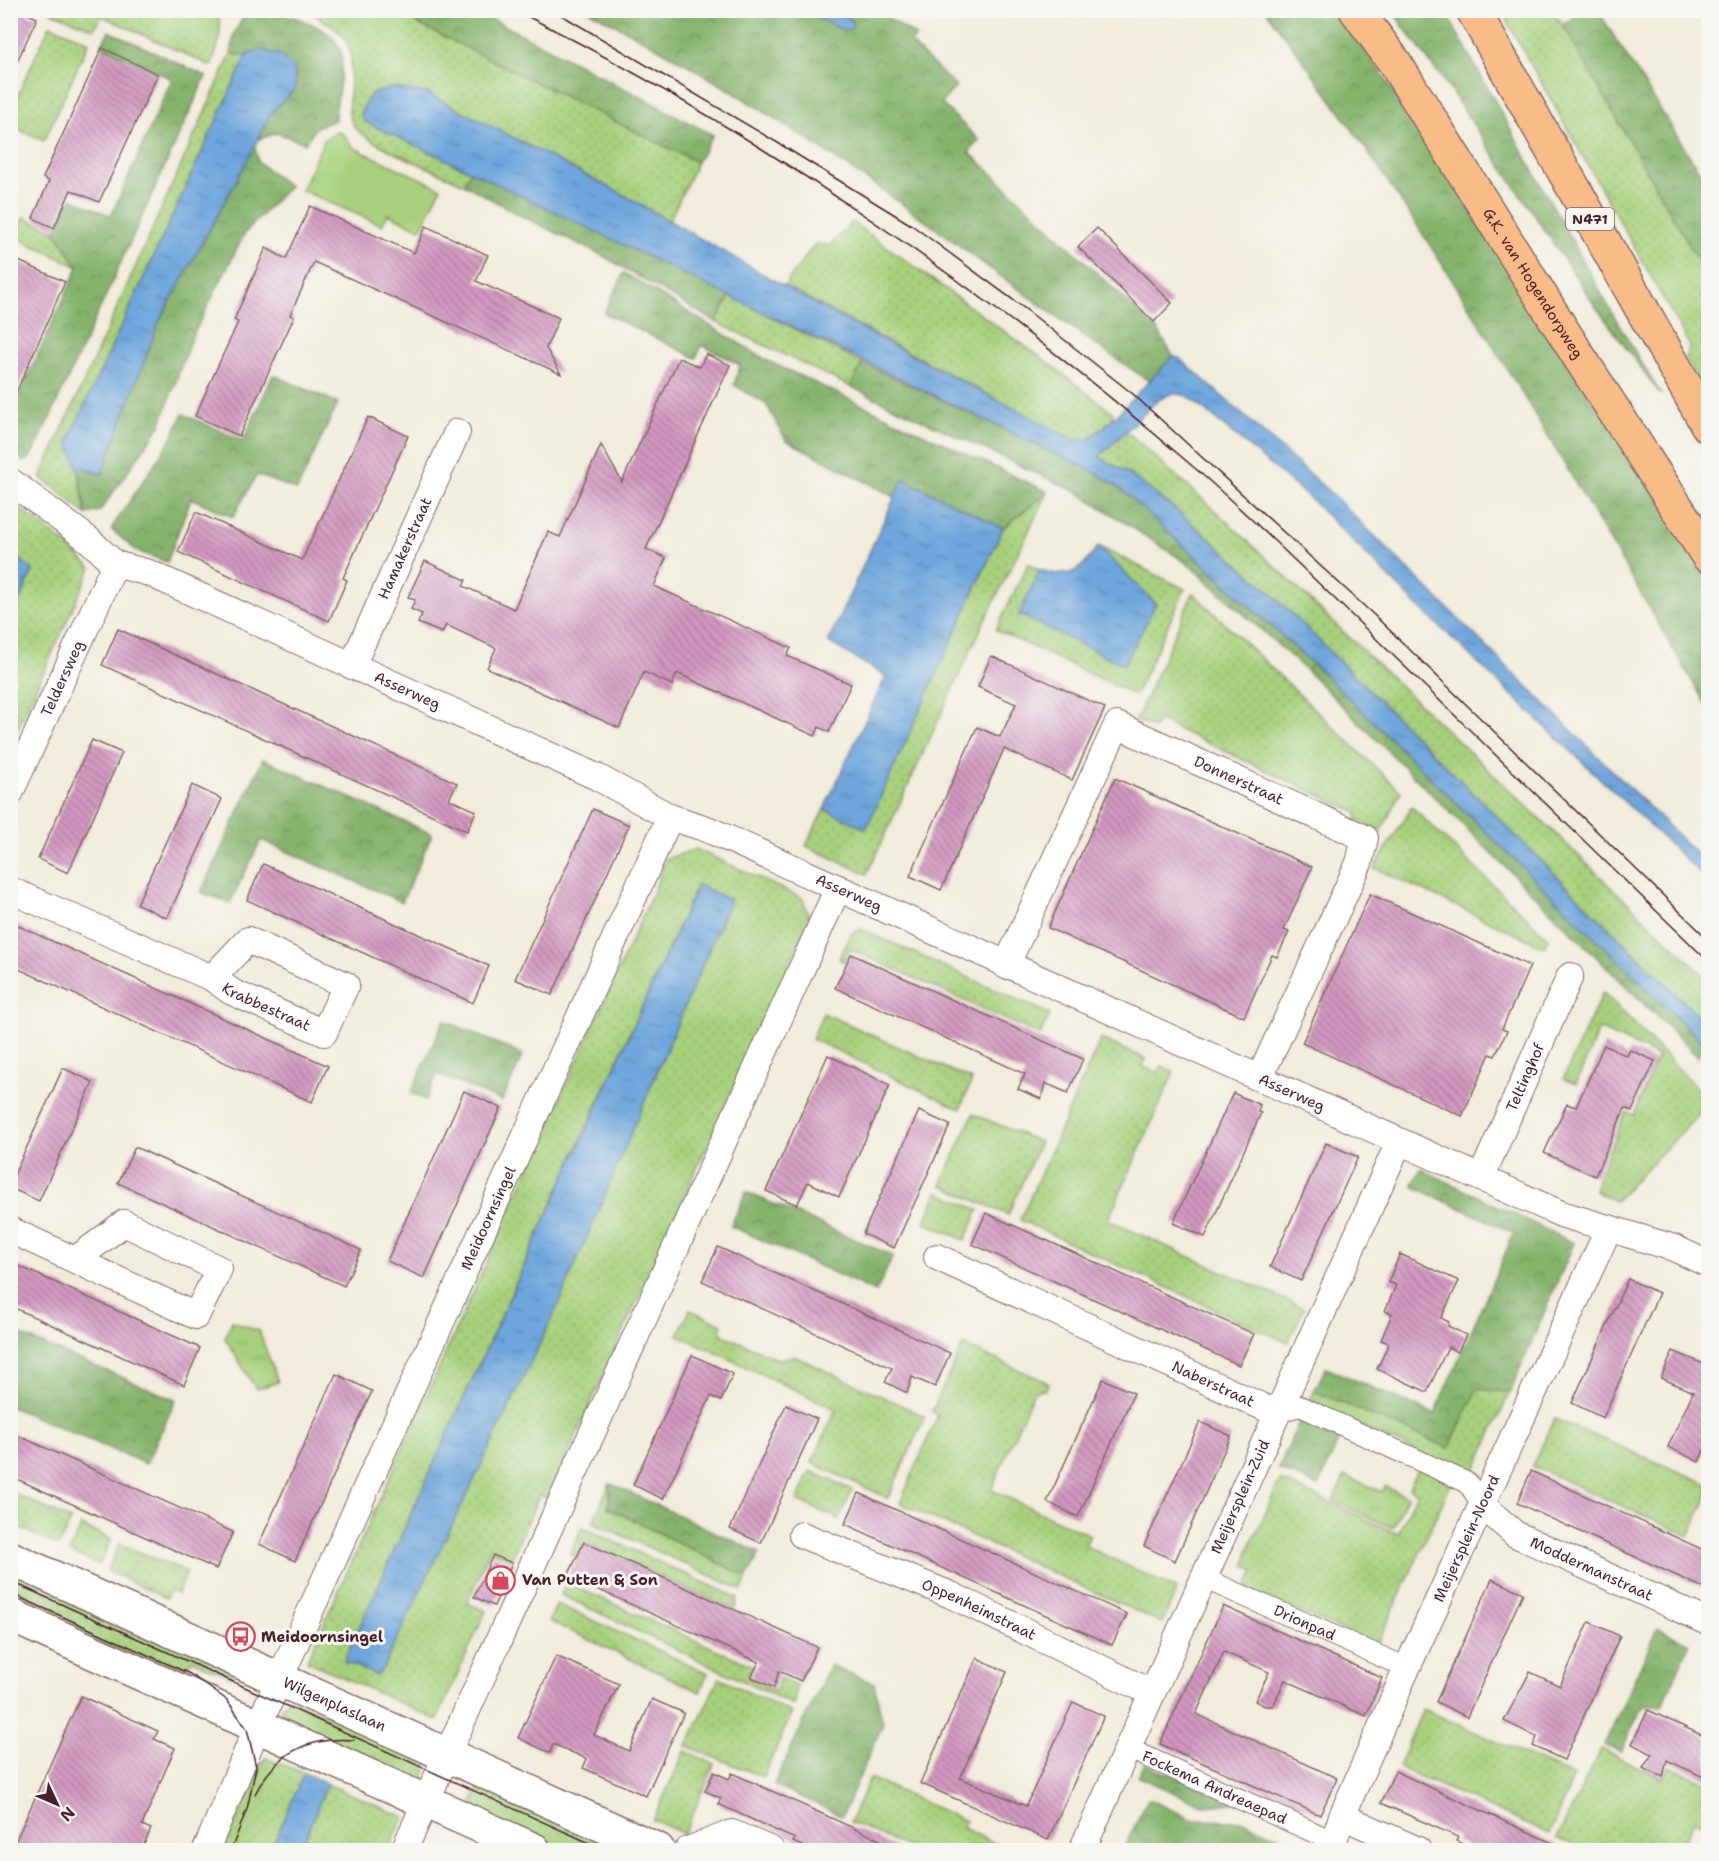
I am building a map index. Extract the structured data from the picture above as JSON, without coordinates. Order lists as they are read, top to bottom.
{
  "streets": {
    "main road": ["N471", "G.K. van Hogendorpweg"],
    "street": [
      "Hamakerstraat",
      "Teldersweg",
      "Asserweg",
      "Donnerstraat",
      "Krabbestraat",
      "Teltinghof",
      "Meidoornsingel",
      "Naberstraat",
      "Meijersplein-Zuid",
      "Meijersplein-Noord",
      "Moddermanstraat",
      "Oppenheimstraat",
      "Drionpad",
      "Wilgenplaslaan",
      "Fockema Andreaepad"
    ]
  },
  "crossings": [
    ["Hamakerstraat", "Asserweg"],
    ["Teldersweg", "Asserweg"],
    ["Asserweg", "Donnerstraat"],
    ["Asserweg", "Teltinghof"],
    ["Asserweg", "Meidoornsingel"],
    ["Asserweg", "Meijersplein-Zuid"],
    ["Asserweg", "Meijersplein-Noord"],
    ["Meidoornsingel", "Wilgenplaslaan"],
    ["Naberstraat", "Meijersplein-Zuid"],
    ["Meijersplein-Zuid", "Oppenheimstraat"],
    ["Meijersplein-Zuid", "Drionpad"],
    ["Meijersplein-Zuid", "Fockema Andreaepad"],
    ["Meijersplein-Noord", "Moddermanstraat"],
    ["Meijersplein-Noord", "Drionpad"],
    ["Meijersplein-Noord", "Fockema Andreaepad"]
  ],
  "places": {
    "shop": ["Van Putten & Son"],
    "bus stop": ["Meidoornsingel"]
  },
  "north": "bottom right"
}
